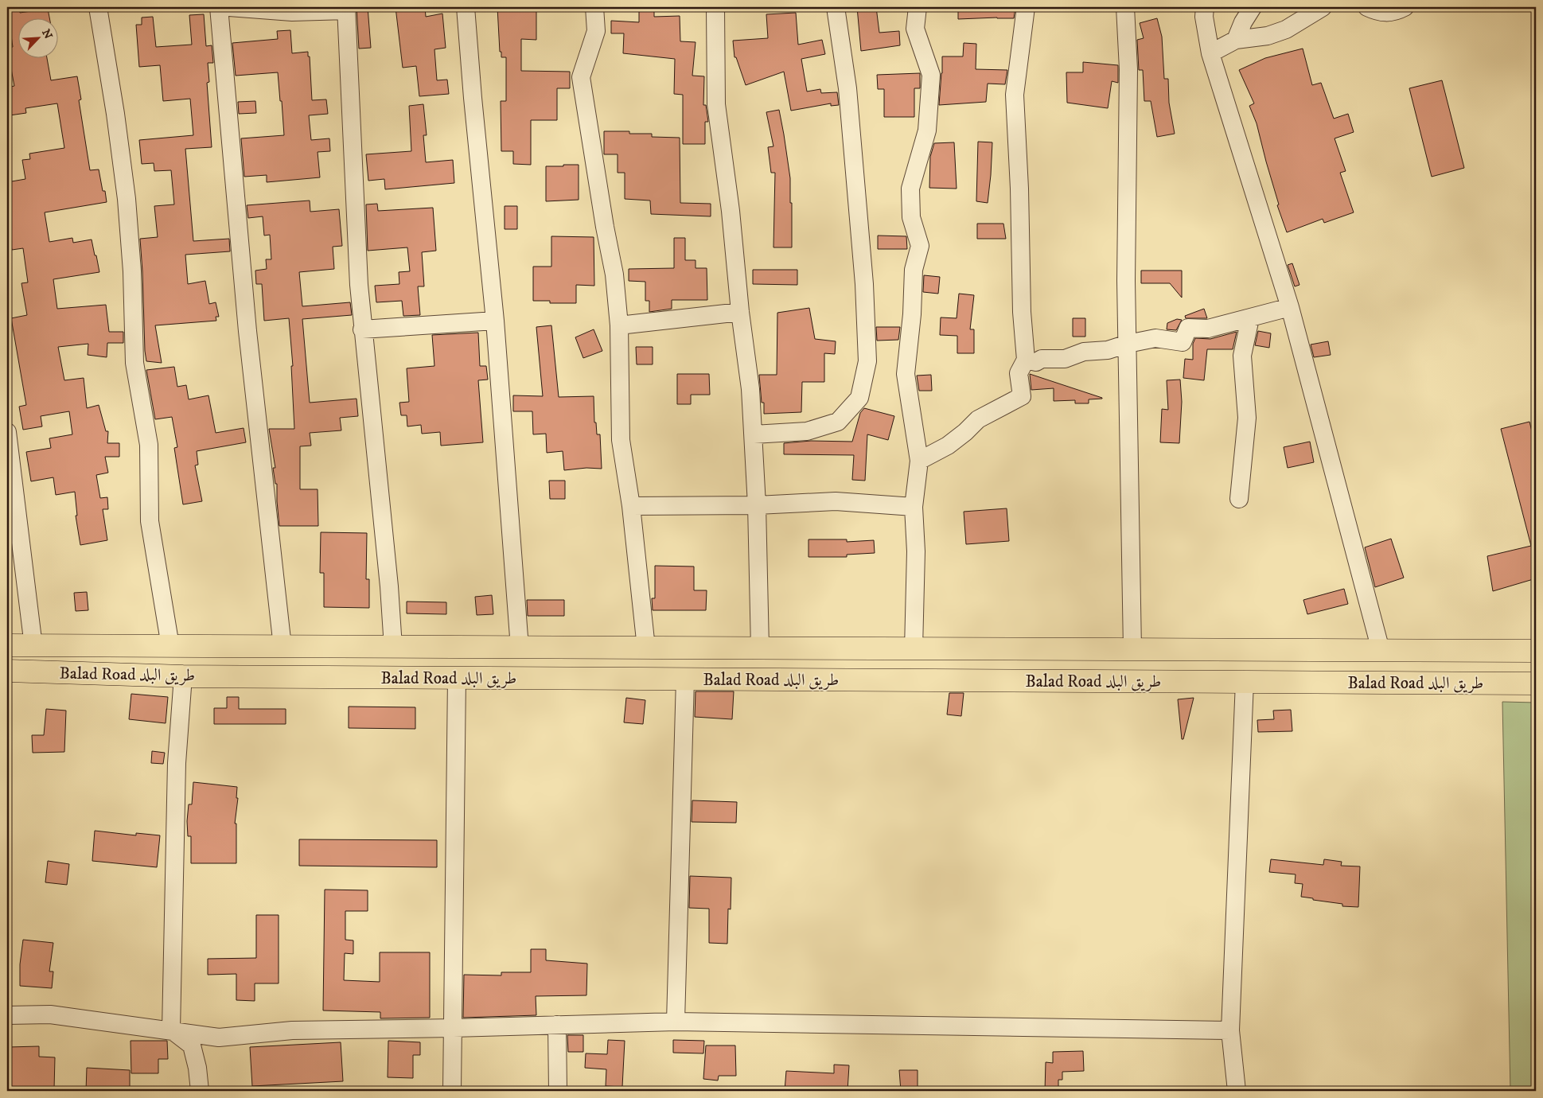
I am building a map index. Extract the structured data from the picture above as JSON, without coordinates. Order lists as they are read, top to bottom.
{
  "streets": {
    "highway": ["Balad Road طريق البلد"]
  },
  "north": "top right"
}
